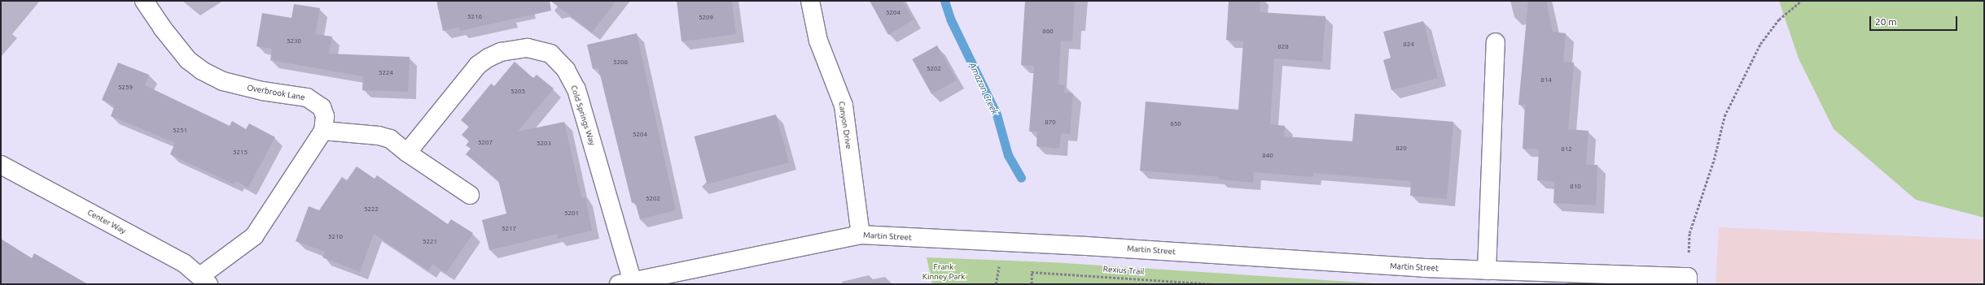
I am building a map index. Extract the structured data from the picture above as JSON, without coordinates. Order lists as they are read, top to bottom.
{
  "streets": {
    "street": [
      "Overbrook Lane",
      "Cold Springs Way",
      "Canyon Drive",
      "Center Way",
      "Martin Street"
    ],
    "path": ["Rexius Trail"]
  },
  "crossings": [
    ["Overbrook Lane", "Center Way"],
    ["Cold Springs Way", "Martin Street"],
    ["Canyon Drive", "Martin Street"]
  ],
  "water": ["Amazon Creek"],
  "parks": ["Frank Kinney Park"],
  "house_numbers": [
    "5204",
    "5216",
    "5209",
    "860",
    "5230",
    "824",
    "828",
    "5206",
    "5202",
    "5224",
    "814",
    "5259",
    "5205",
    "870",
    "850",
    "5251",
    "5204",
    "5207",
    "5203",
    "820",
    "812",
    "5215",
    "840",
    "810",
    "5202",
    "5222",
    "5201",
    "5217",
    "5210",
    "5221"
  ],
  "scale_bar": "20 m"
}
